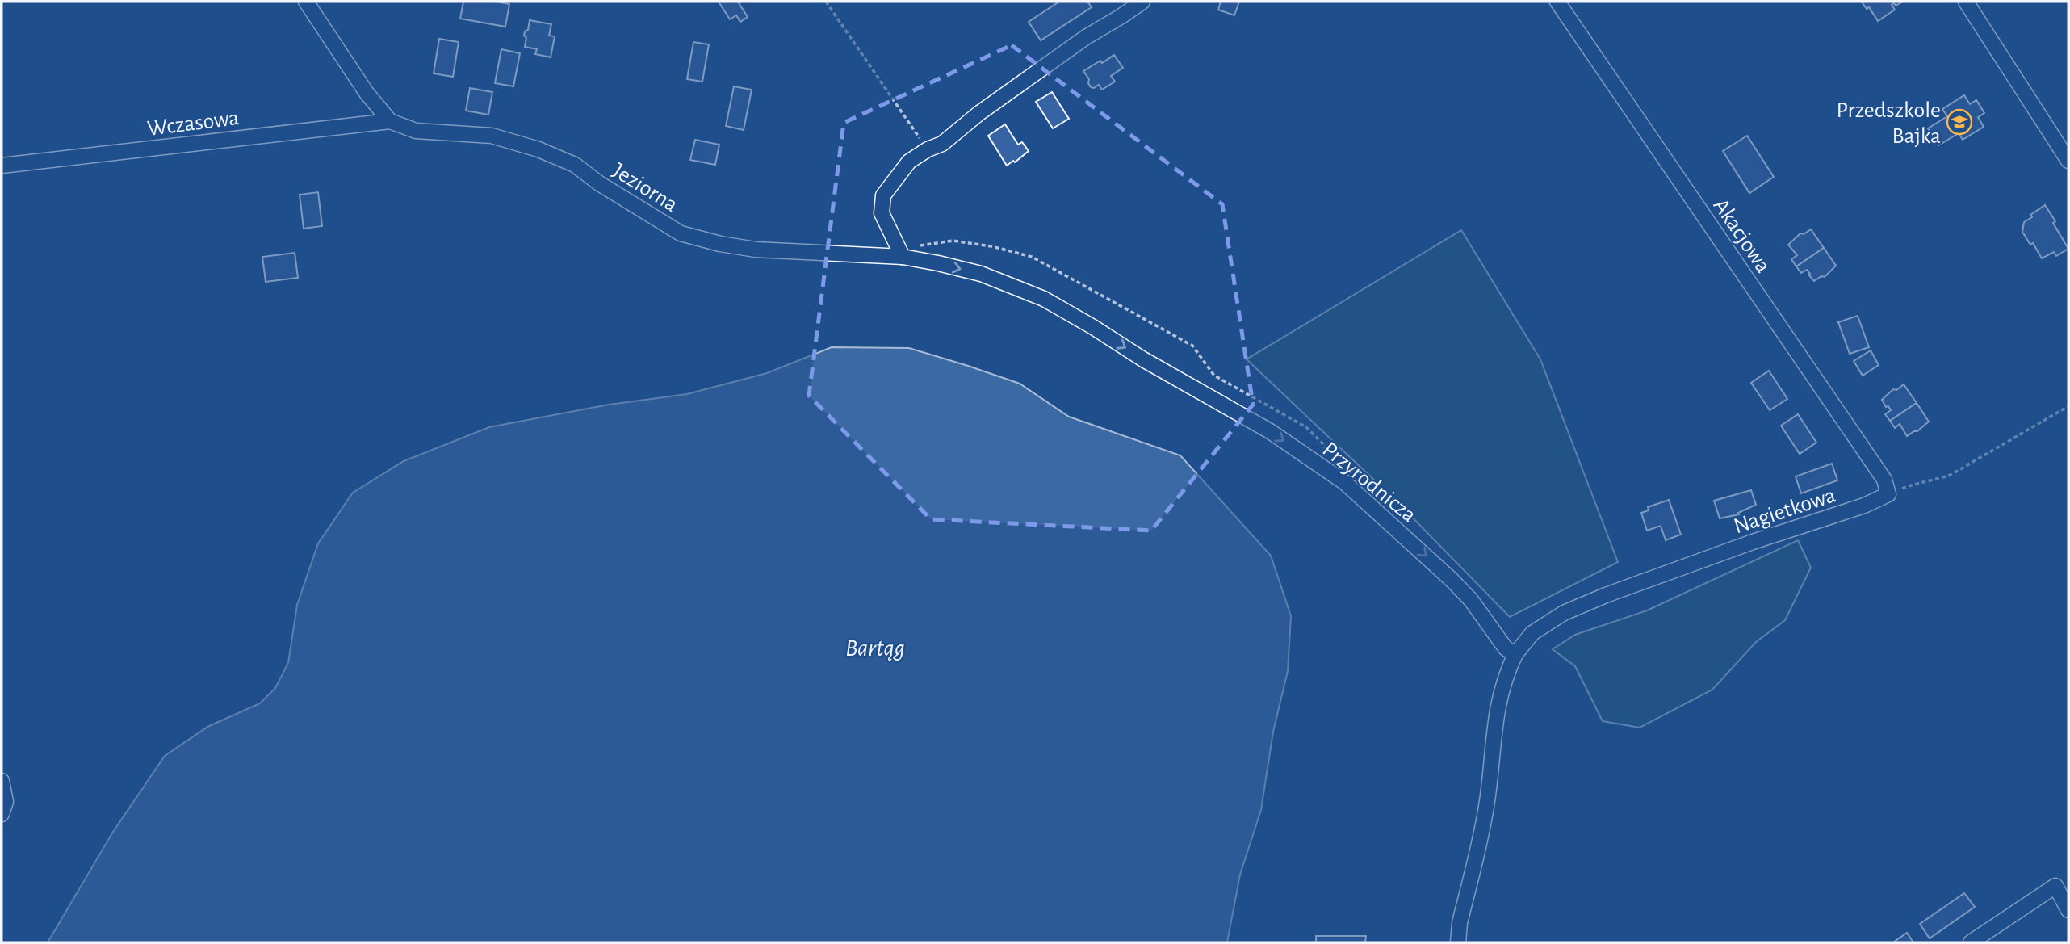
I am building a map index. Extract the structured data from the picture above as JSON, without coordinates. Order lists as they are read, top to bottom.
{
  "streets": {
    "street": [
      "Wczasowa",
      "Jeziorna",
      "Akacjowa",
      "Przyrodnicza",
      "Nagietkowa"
    ]
  },
  "crossings": [
    ["Wczasowa", "Jeziorna"],
    ["Jeziorna", "Przyrodnicza"],
    ["Akacjowa", "Nagietkowa"],
    ["Przyrodnicza", "Nagietkowa"]
  ],
  "one_way": ["Przyrodnicza"],
  "water": ["Bartąg"],
  "places": {
    "school or university": ["Przedszkole Bajka"]
  }
}
